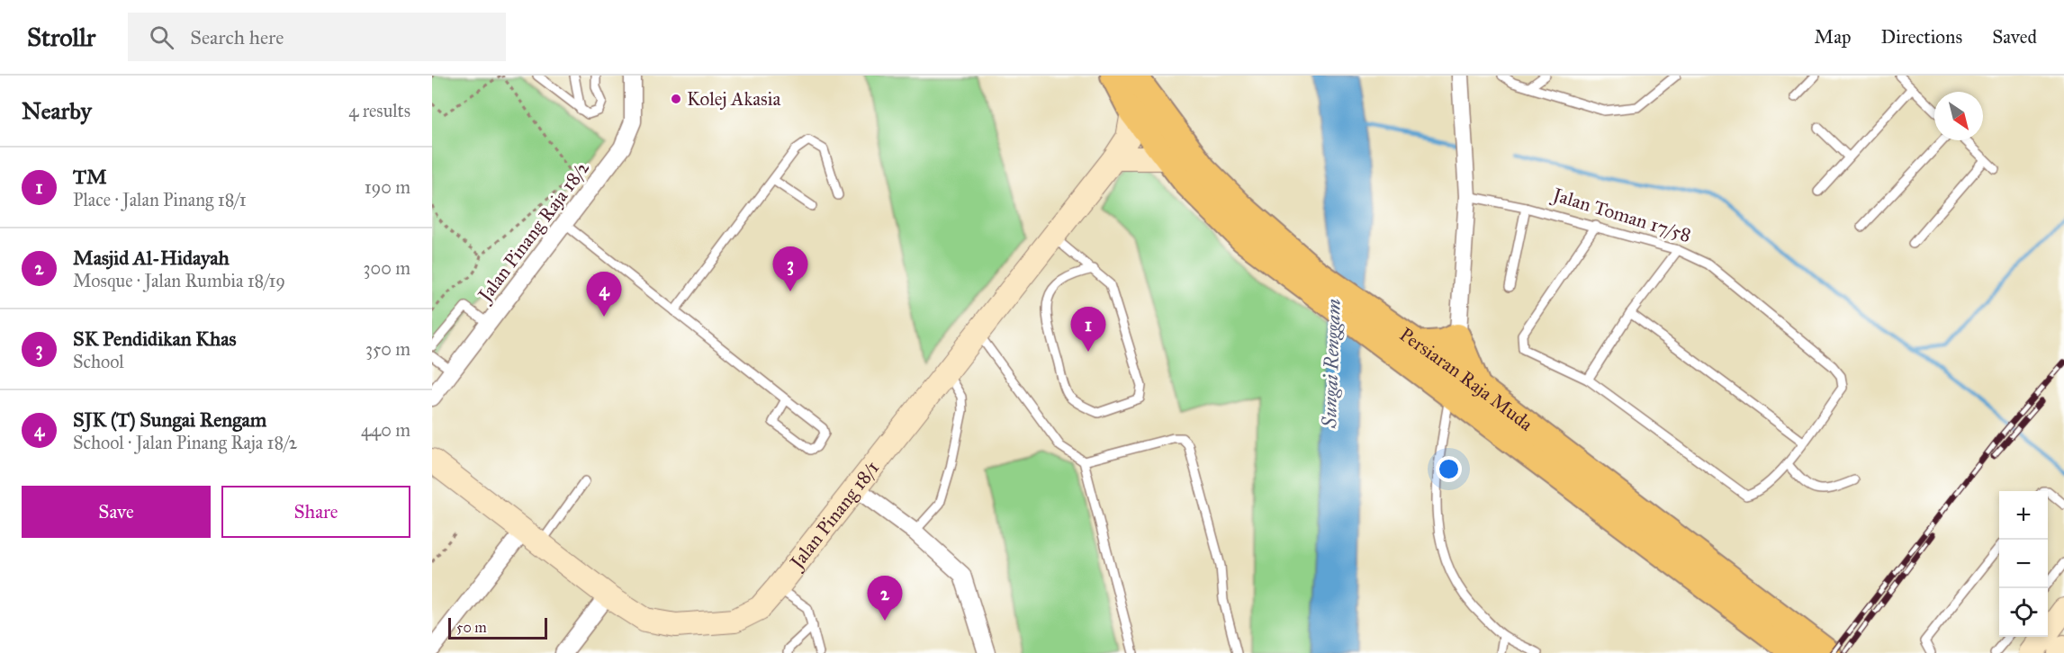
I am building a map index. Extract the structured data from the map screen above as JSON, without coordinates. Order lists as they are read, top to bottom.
{
  "streets": {
    "main road": ["Persiaran Raja Muda"],
    "street": ["Jalan Pinang Raja 18/2", "Jalan Pinang 18/1"],
    "lane": ["Jalan Toman 17/58"]
  },
  "crossings": [
    ["Persiaran Raja Muda", "Jalan Pinang 18/1"]
  ],
  "water": ["Sungai Renggam"],
  "places": ["Kolej Akasia"],
  "scale_bar": "50 m",
  "north": "bottom right",
  "page": {
    "header": "Strollr",
    "search": "Search here",
    "nav": ["Map", "Directions", "Saved"],
    "heading": ["Nearby", "4 results"],
    "list": [
      {
        "mark": "1",
        "name": "TM",
        "note": "Place · Jalan Pinang 18/1",
        "value": "190 m"
      },
      {
        "mark": "2",
        "name": "Masjid Al-Hidayah",
        "note": "Mosque · Jalan Rumbia 18/19",
        "value": "300 m"
      },
      {
        "mark": "3",
        "name": "SK Pendidikan Khas",
        "note": "School",
        "value": "350 m"
      },
      {
        "mark": "4",
        "name": "SJK (T) Sungai Rengam",
        "note": "School · Jalan Pinang Raja 18/2",
        "value": "440 m"
      }
    ],
    "pins": [
      "3",
      "4",
      "1",
      "2"
    ],
    "buttons": ["Save", "Share"],
    "map_buttons": ["+", "−"],
    "scale": "50 m"
  }
}
